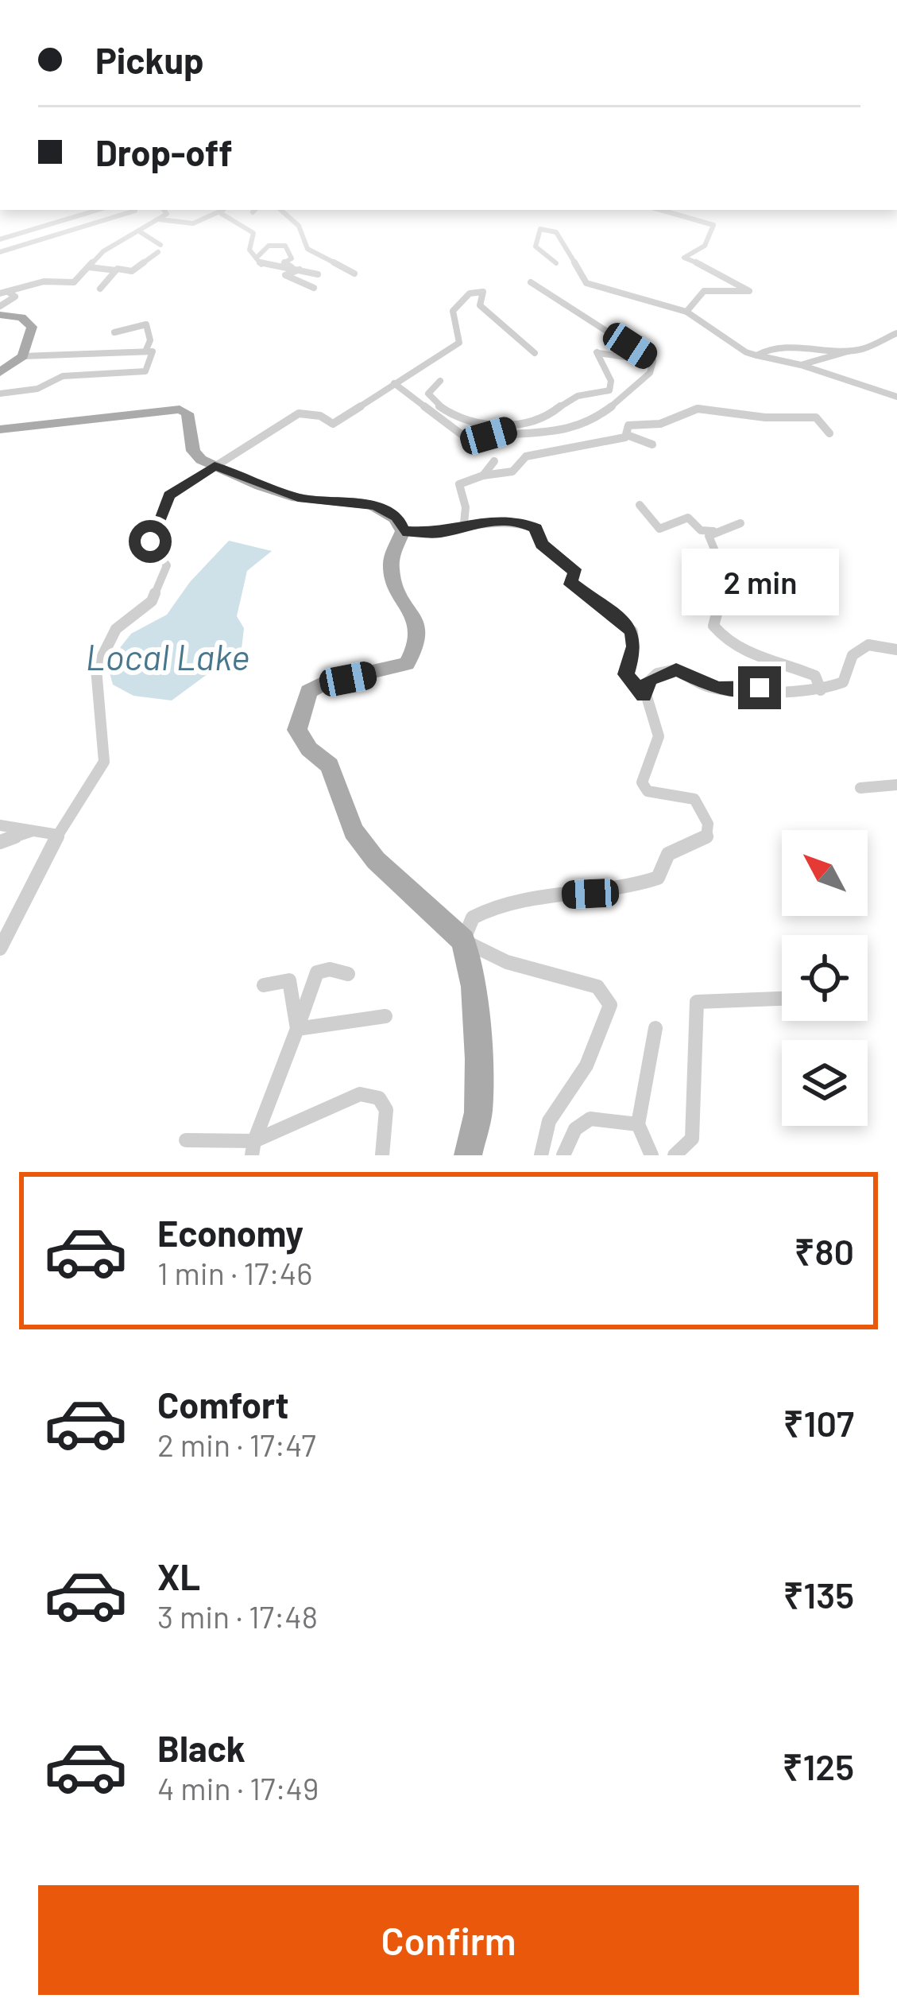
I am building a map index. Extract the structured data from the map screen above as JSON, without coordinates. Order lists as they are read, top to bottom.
{
  "water": ["Local Lake"],
  "north": "top left",
  "page": {
    "banner": ["Pickup", "Drop-off"],
    "bubble": "2 min",
    "list": [
      {
        "name": "Economy",
        "note": "1 min · 17:46",
        "value": "₹80"
      },
      {
        "name": "Comfort",
        "note": "2 min · 17:47",
        "value": "₹107"
      },
      {
        "name": "XL",
        "note": "3 min · 17:48",
        "value": "₹135"
      },
      {
        "name": "Black",
        "note": "4 min · 17:49",
        "value": "₹125"
      }
    ],
    "buttons": "Confirm"
  }
}
